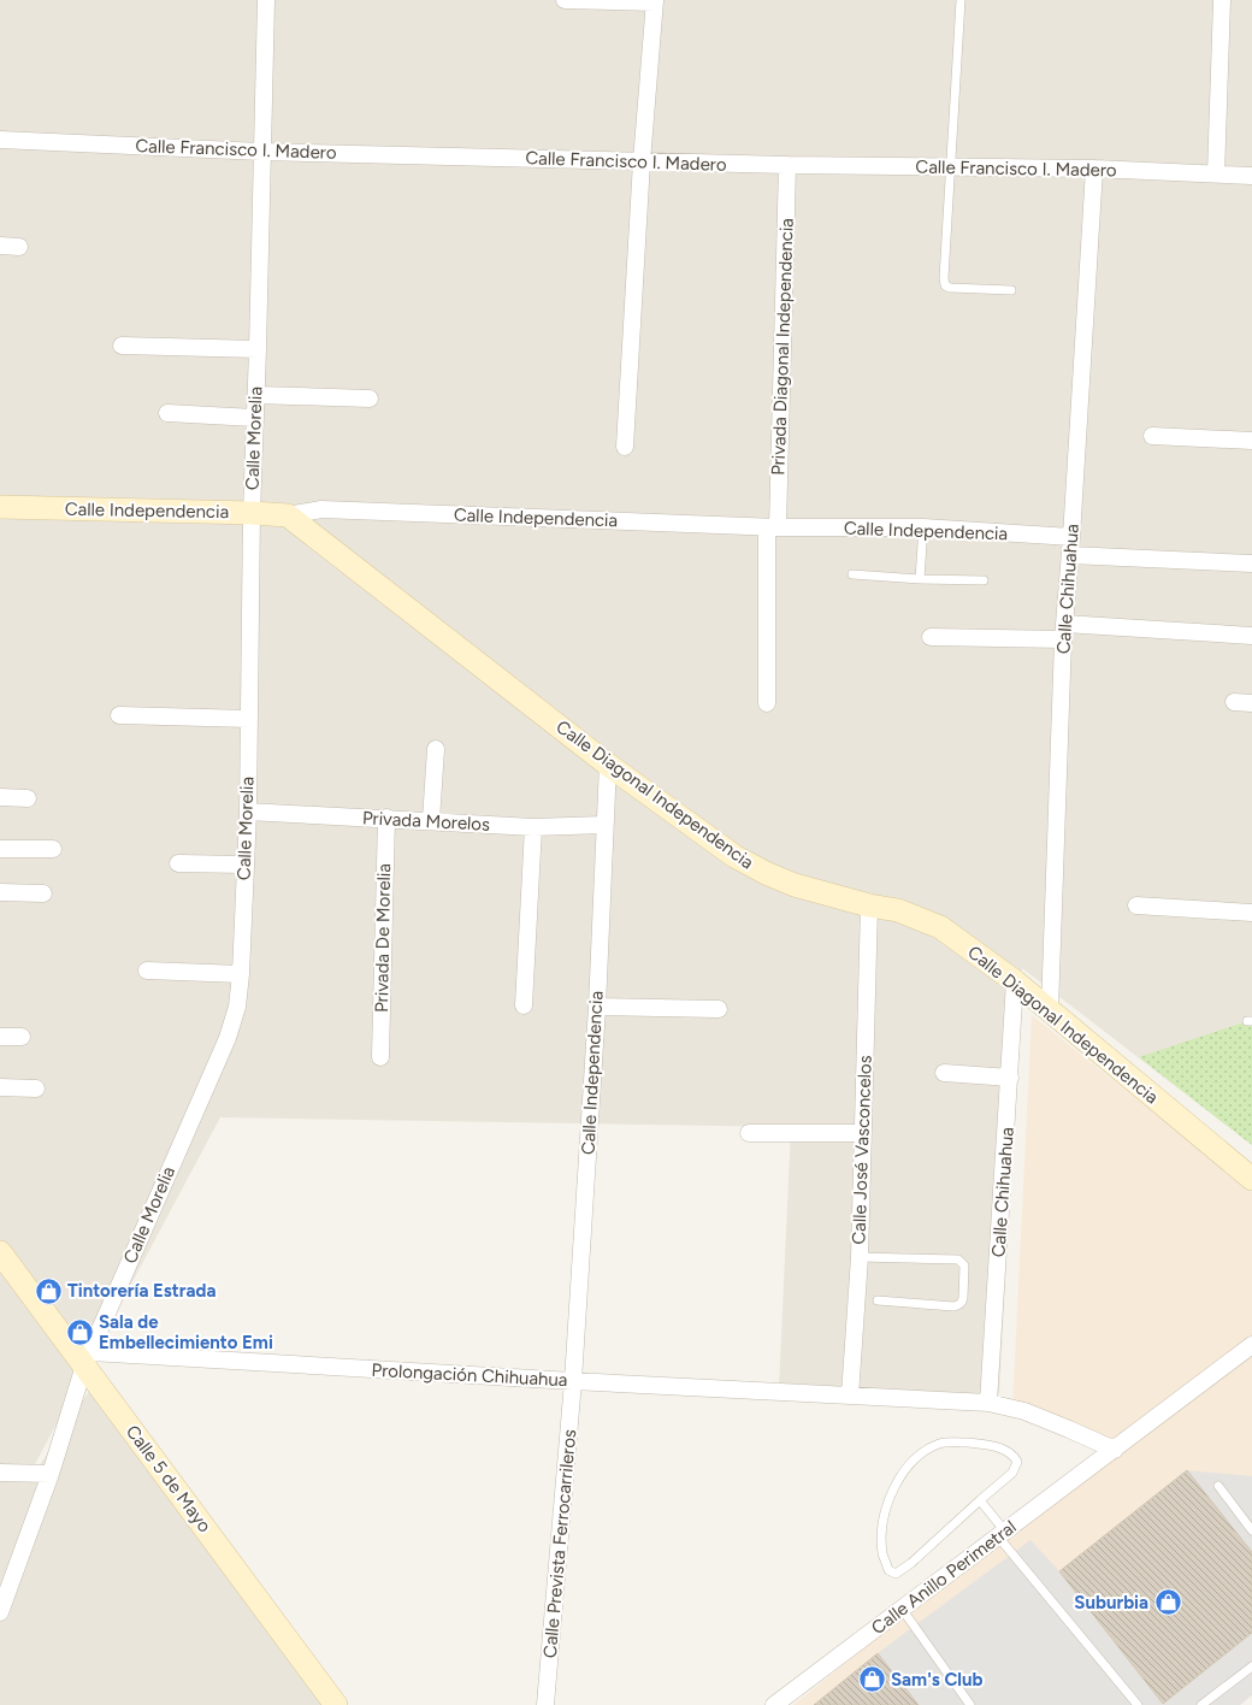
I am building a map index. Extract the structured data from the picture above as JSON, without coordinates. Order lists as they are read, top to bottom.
{
  "streets": {
    "main road": ["Calle Independencia", "Calle Diagonal Independencia", "Calle 5 de Mayo"],
    "street": [
      "Calle Francisco I. Madero",
      "Privada Diagonal Independencia",
      "Calle Morelia",
      "Calle Chihuahua",
      "Privada Morelos",
      "Privada De Morelia",
      "Calle José Vasconcelos",
      "Prolongación Chihuahua",
      "Calle Prevista Ferrocarrileros",
      "Calle Anillo Perimetral"
    ]
  },
  "crossings": [
    ["Calle Francisco I. Madero", "Privada Diagonal Independencia"],
    ["Calle Francisco I. Madero", "Calle Morelia"],
    ["Calle Francisco I. Madero", "Calle Chihuahua"],
    ["Privada Diagonal Independencia", "Calle Independencia"],
    ["Calle Morelia", "Calle Independencia"],
    ["Calle Morelia", "Privada Morelos"],
    ["Calle Morelia", "Prolongación Chihuahua"],
    ["Calle Morelia", "Calle 5 de Mayo"],
    ["Calle Independencia", "Calle Chihuahua"],
    ["Calle Independencia", "Calle Diagonal Independencia"],
    ["Calle Independencia", "Privada Morelos"],
    ["Calle Independencia", "Prolongación Chihuahua"],
    ["Calle Independencia", "Calle Prevista Ferrocarrileros"],
    ["Calle Chihuahua", "Calle Diagonal Independencia"],
    ["Calle Diagonal Independencia", "Calle José Vasconcelos"],
    ["Privada Morelos", "Privada De Morelia"],
    ["Calle José Vasconcelos", "Prolongación Chihuahua"],
    ["Prolongación Chihuahua", "Calle 5 de Mayo"],
    ["Prolongación Chihuahua", "Calle Prevista Ferrocarrileros"]
  ],
  "places": {
    "shop": [
      "Tintorería Estrada",
      "Sala de Embellecimiento Emi",
      "Suburbia",
      "Sam's Club"
    ]
  }
}
